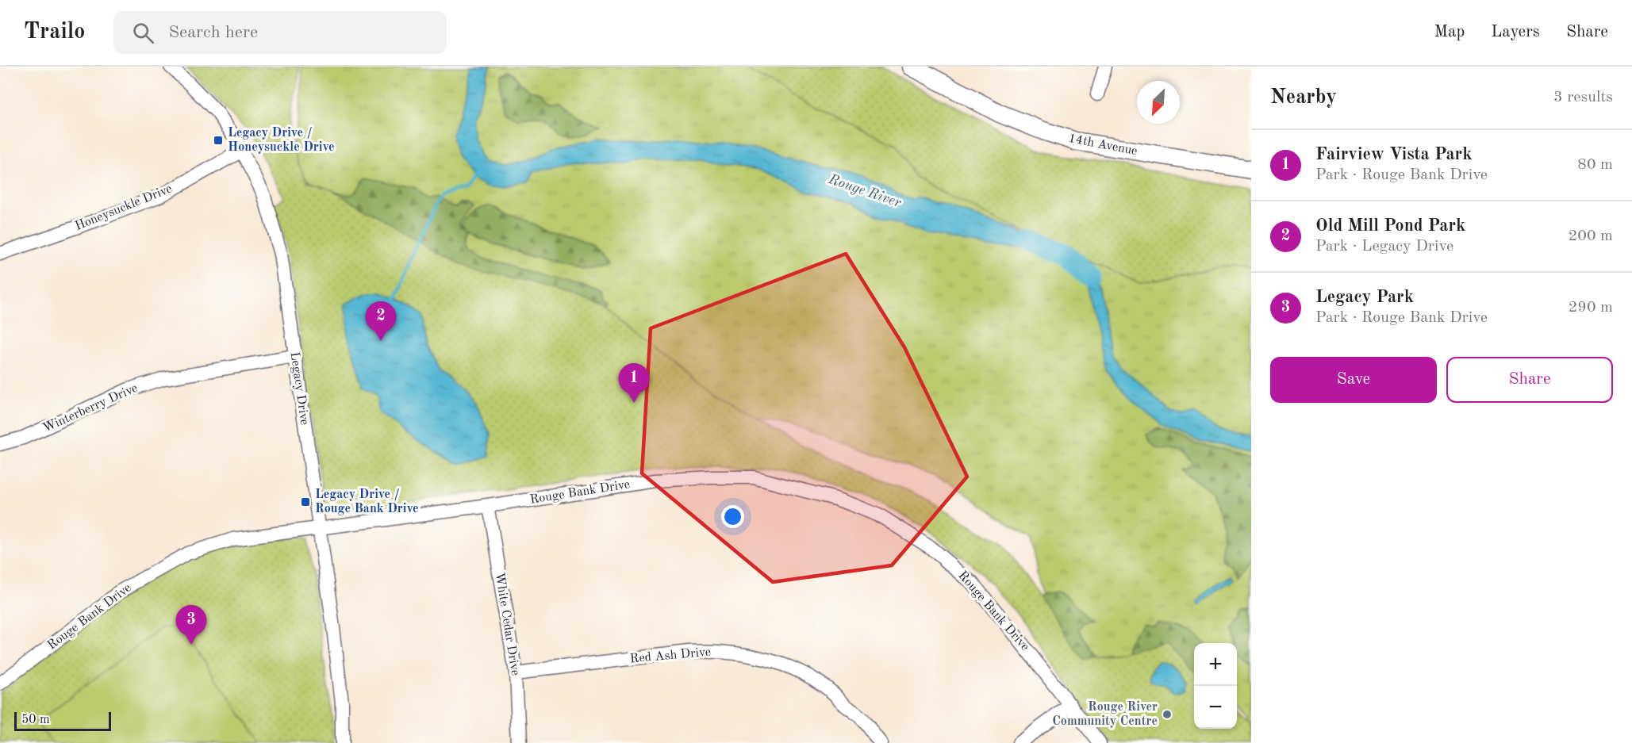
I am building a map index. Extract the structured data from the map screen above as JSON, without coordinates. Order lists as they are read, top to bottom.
{
  "streets": {
    "main road": ["14th Avenue"],
    "street": [
      "Honeysuckle Drive",
      "Legacy Drive",
      "Winterberry Drive",
      "Rouge Bank Drive",
      "White Cedar Drive",
      "Red Ash Drive"
    ]
  },
  "crossings": [
    ["Honeysuckle Drive", "Legacy Drive"],
    ["Legacy Drive", "Winterberry Drive"],
    ["Legacy Drive", "Rouge Bank Drive"],
    ["Rouge Bank Drive", "White Cedar Drive"],
    ["White Cedar Drive", "Red Ash Drive"]
  ],
  "water": ["Rouge River"],
  "places": {
    "transit": ["Legacy Drive / Honeysuckle Drive", "Legacy Drive / Rouge Bank Drive"],
    "other": ["Rouge River Community Centre"]
  },
  "scale_bar": "50 m",
  "north": "bottom left",
  "page": {
    "header": "Trailo",
    "search": "Search here",
    "nav": ["Map", "Layers", "Share"],
    "heading": ["Nearby", "3 results"],
    "list": [
      {
        "mark": "1",
        "name": "Fairview Vista Park",
        "note": "Park · Rouge Bank Drive",
        "value": "80 m"
      },
      {
        "mark": "2",
        "name": "Old Mill Pond Park",
        "note": "Park · Legacy Drive",
        "value": "200 m"
      },
      {
        "mark": "3",
        "name": "Legacy Park",
        "note": "Park · Rouge Bank Drive",
        "value": "290 m"
      }
    ],
    "pins": ["2", "1", "3"],
    "buttons": ["Save", "Share"],
    "map_buttons": ["+", "−"],
    "scale": "50 m"
  }
}
